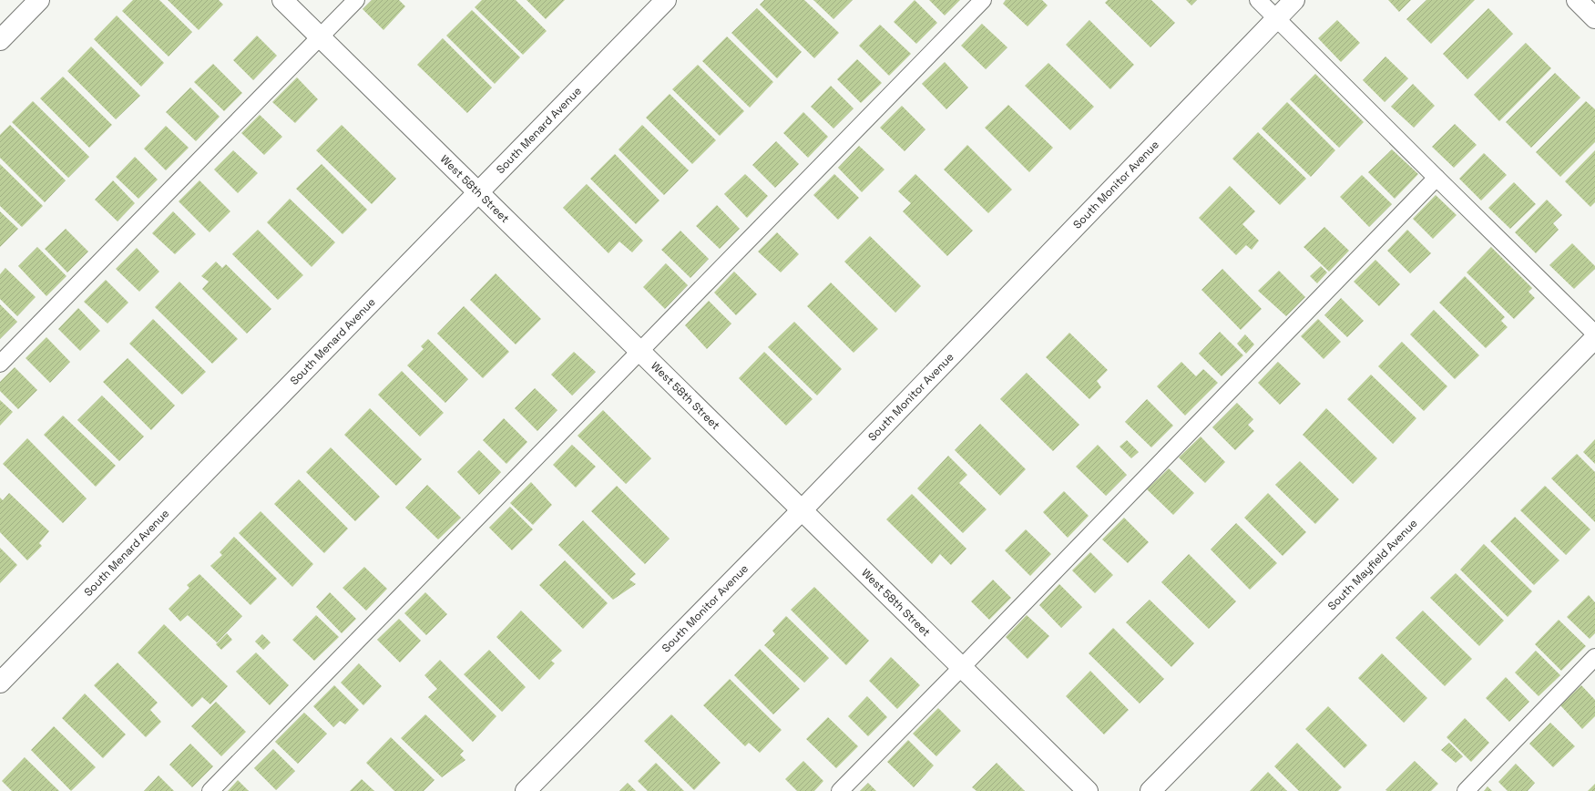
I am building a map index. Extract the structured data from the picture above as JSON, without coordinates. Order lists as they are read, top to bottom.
{
  "streets": {
    "street": [
      "South Menard Avenue",
      "South Monitor Avenue",
      "West 58th Street",
      "South Mayfield Avenue"
    ]
  },
  "crossings": [
    ["South Menard Avenue", "West 58th Street"],
    ["South Monitor Avenue", "West 58th Street"]
  ]
}
